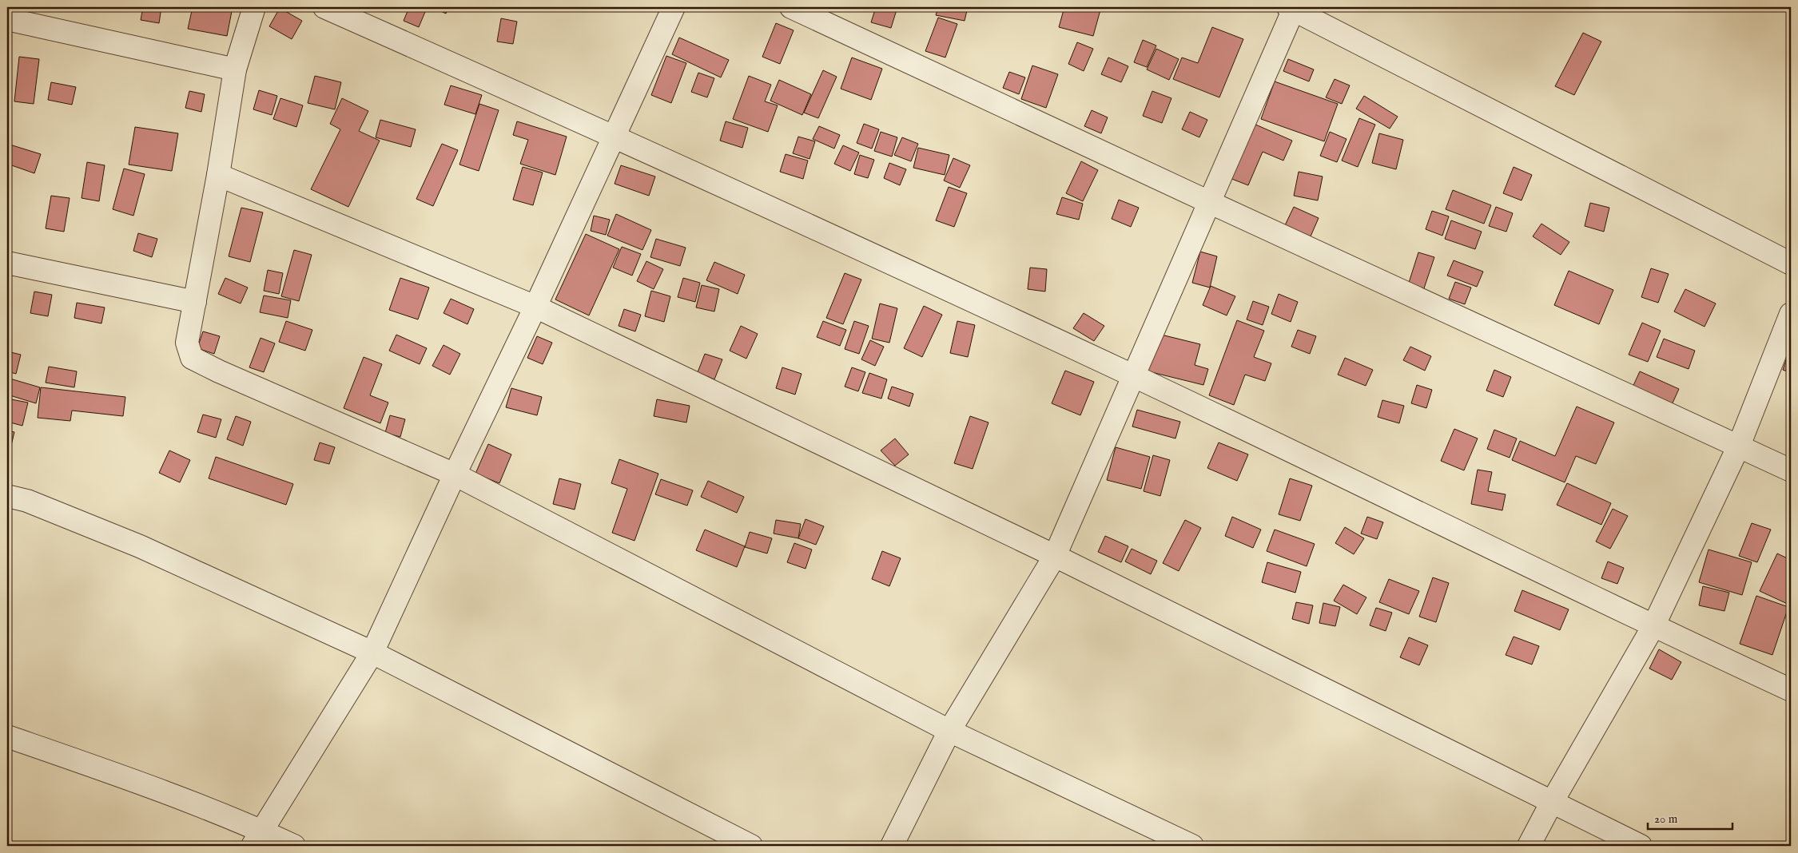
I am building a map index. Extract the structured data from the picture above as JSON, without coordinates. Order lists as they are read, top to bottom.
{
  "scale_bar": "20 m"
}
